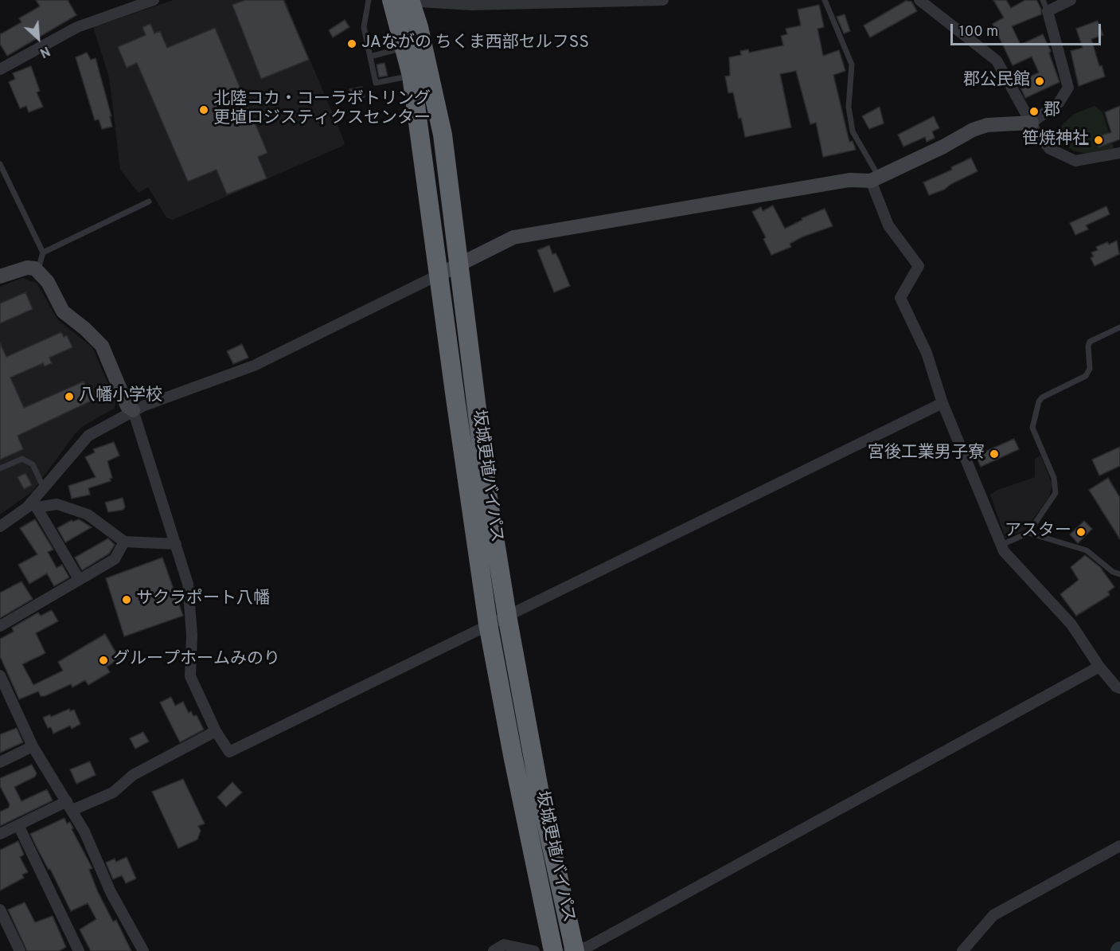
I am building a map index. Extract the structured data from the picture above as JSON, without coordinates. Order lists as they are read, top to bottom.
{
  "streets": {
    "highway": ["坂城更埴バイパス"]
  },
  "places": [
    "JAながの ちくま西部セルフSS",
    "郡公民館",
    "北陸コカ・コーラボトリング 更埴ロジスティクスセンター",
    "郡",
    "笹焼神社",
    "八幡小学校",
    "宮後工業男子寮",
    "アスター",
    "サクラポート八幡",
    "グループホームみのり"
  ],
  "scale_bar": "100 m",
  "north": "bottom right"
}
